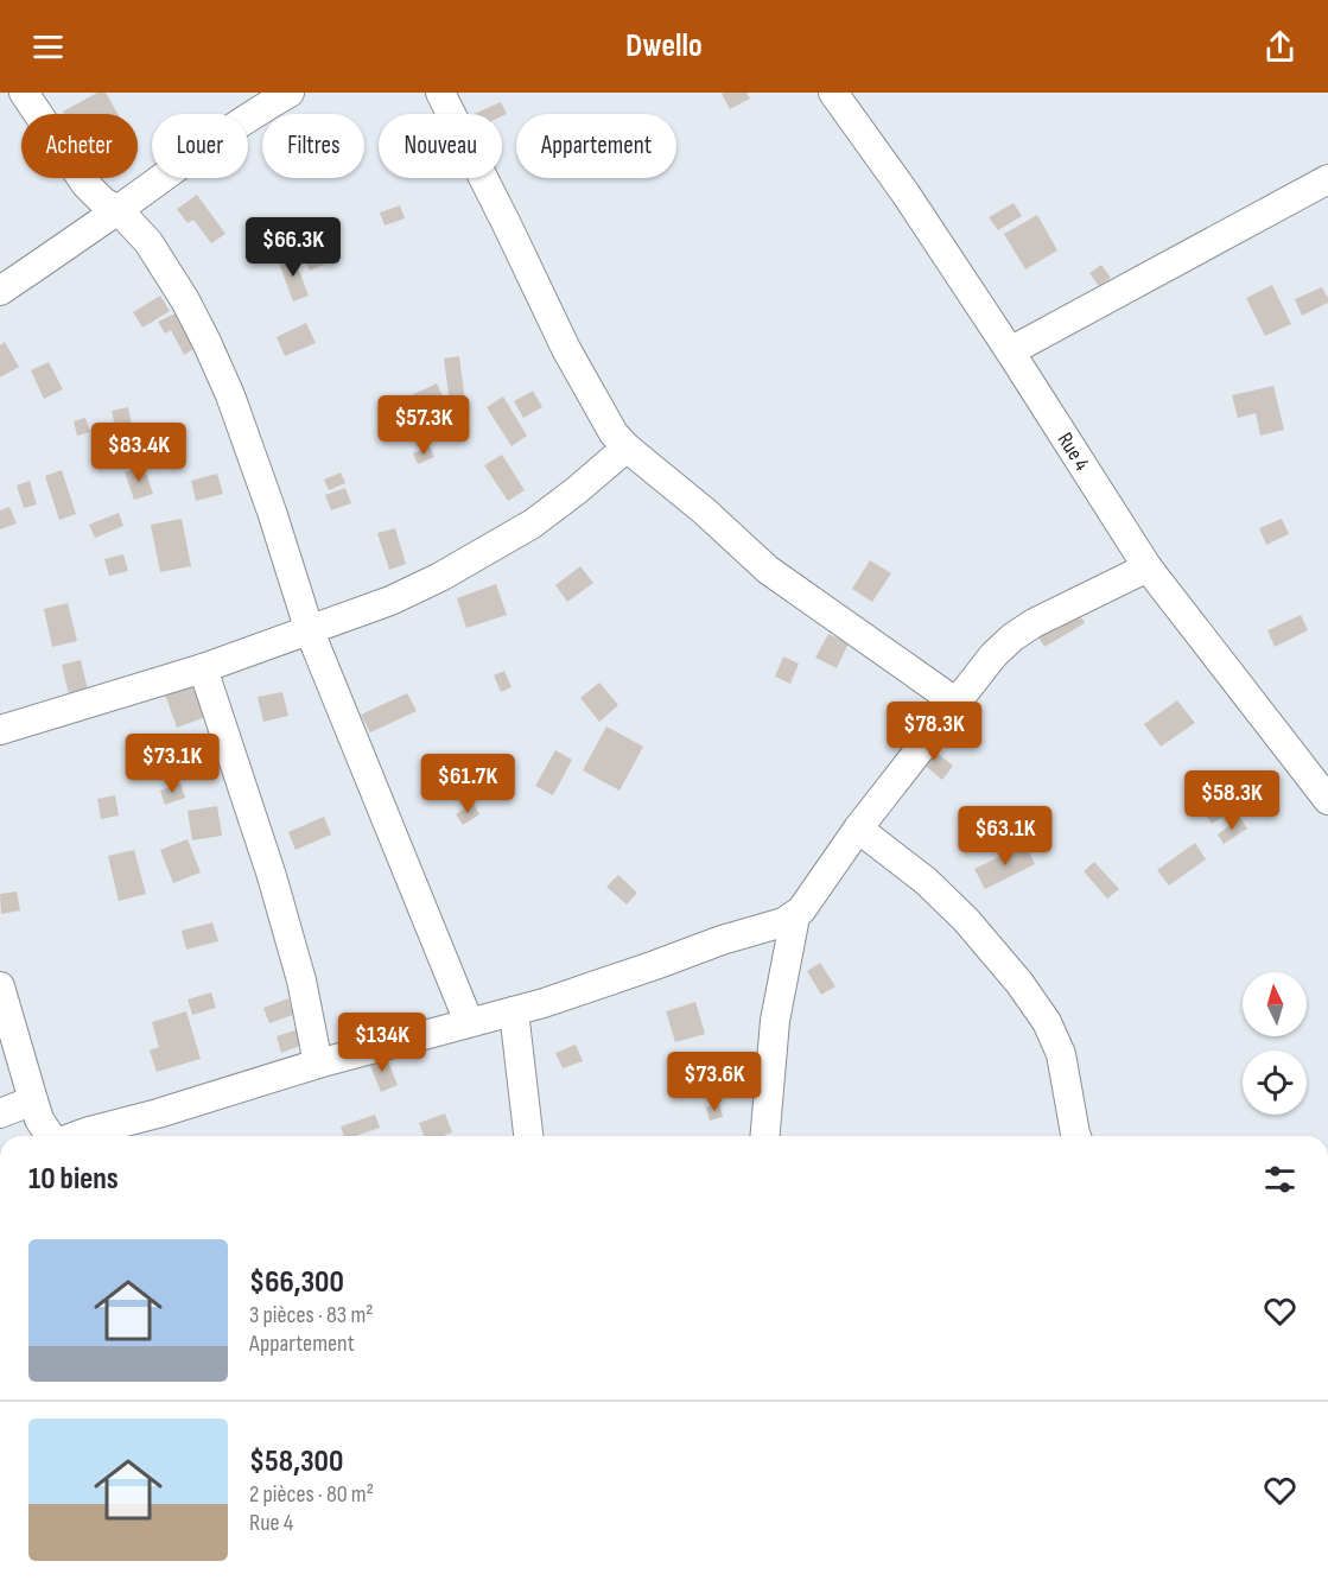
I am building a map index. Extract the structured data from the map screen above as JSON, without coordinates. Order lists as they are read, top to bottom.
{
  "streets": {
    "street": ["Rue 4"]
  },
  "north": "top",
  "page": {
    "header": "Dwello",
    "chip": [
      "Acheter",
      "Louer",
      "Filtres",
      "Nouveau",
      "Appartement"
    ],
    "price": [
      "$66.3K",
      "$57.3K",
      "$83.4K",
      "$78.3K",
      "$73.1K",
      "$61.7K",
      "$58.3K",
      "$63.1K",
      "$134K",
      "$73.6K"
    ],
    "heading": "10 biens",
    "list": [
      {
        "name": "$66,300",
        "note": "3 pièces · 83 m² · Appartement"
      },
      {
        "name": "$58,300",
        "note": "2 pièces · 80 m² · Rue 4"
      }
    ]
  }
}
